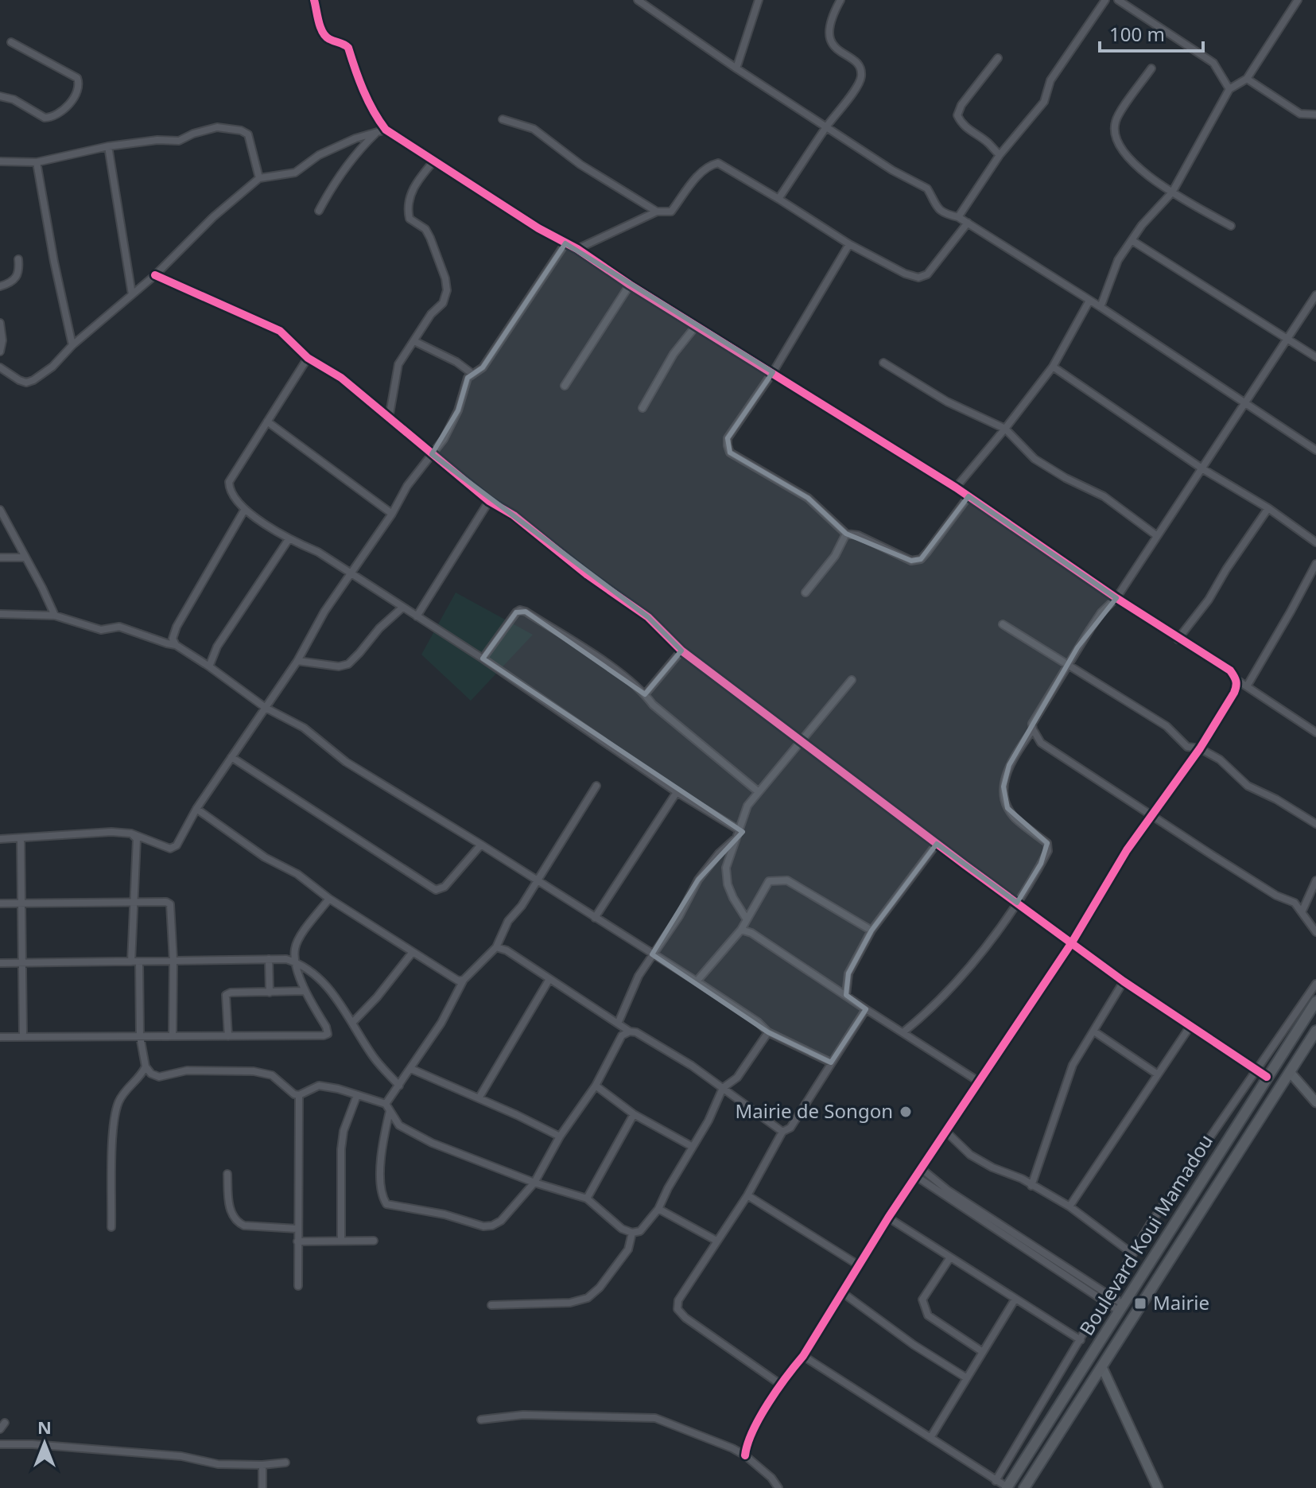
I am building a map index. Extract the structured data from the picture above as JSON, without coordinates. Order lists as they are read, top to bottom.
{
  "streets": {
    "main road": ["Boulevard Koui Mamadou"]
  },
  "places": {
    "other": ["Mairie de Songon"],
    "transit": ["Mairie"]
  },
  "scale_bar": "100 m",
  "north": "top"
}
